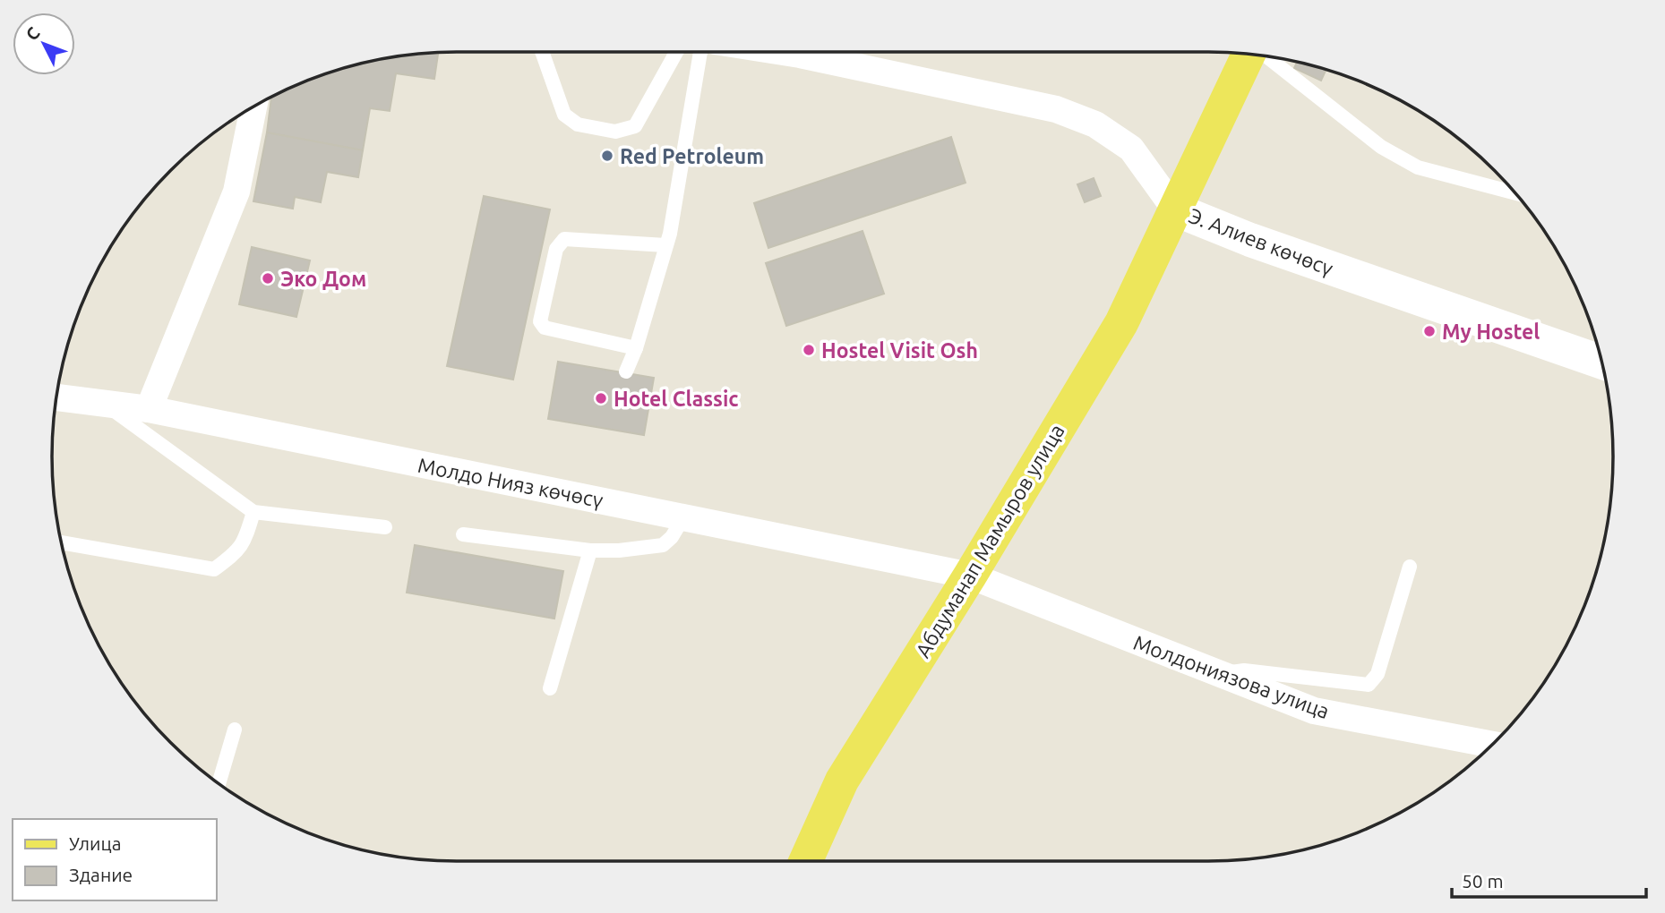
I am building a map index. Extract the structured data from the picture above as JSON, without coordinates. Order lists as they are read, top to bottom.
{
  "streets": {
    "main road": ["Э. Алиев көчөсү", "Абдуманап Мамыров улица"],
    "street": ["Молдо Нияз көчөсү", "Молдониязова улица"]
  },
  "crossings": [
    ["Э. Алиев көчөсү", "Абдуманап Мамыров улица"],
    ["Молдо Нияз көчөсү", "Абдуманап Мамыров улица"],
    ["Молдо Нияз көчөсү", "Молдониязова улица"],
    ["Абдуманап Мамыров улица", "Молдониязова улица"]
  ],
  "places": [
    "Red Petroleum",
    "Эко Дом",
    "My Hostel",
    "Hostel Visit Osh",
    "Hotel Classic"
  ],
  "legend": ["Улица", "Здание"],
  "scale_bar": "50 m",
  "north": "top left"
}
